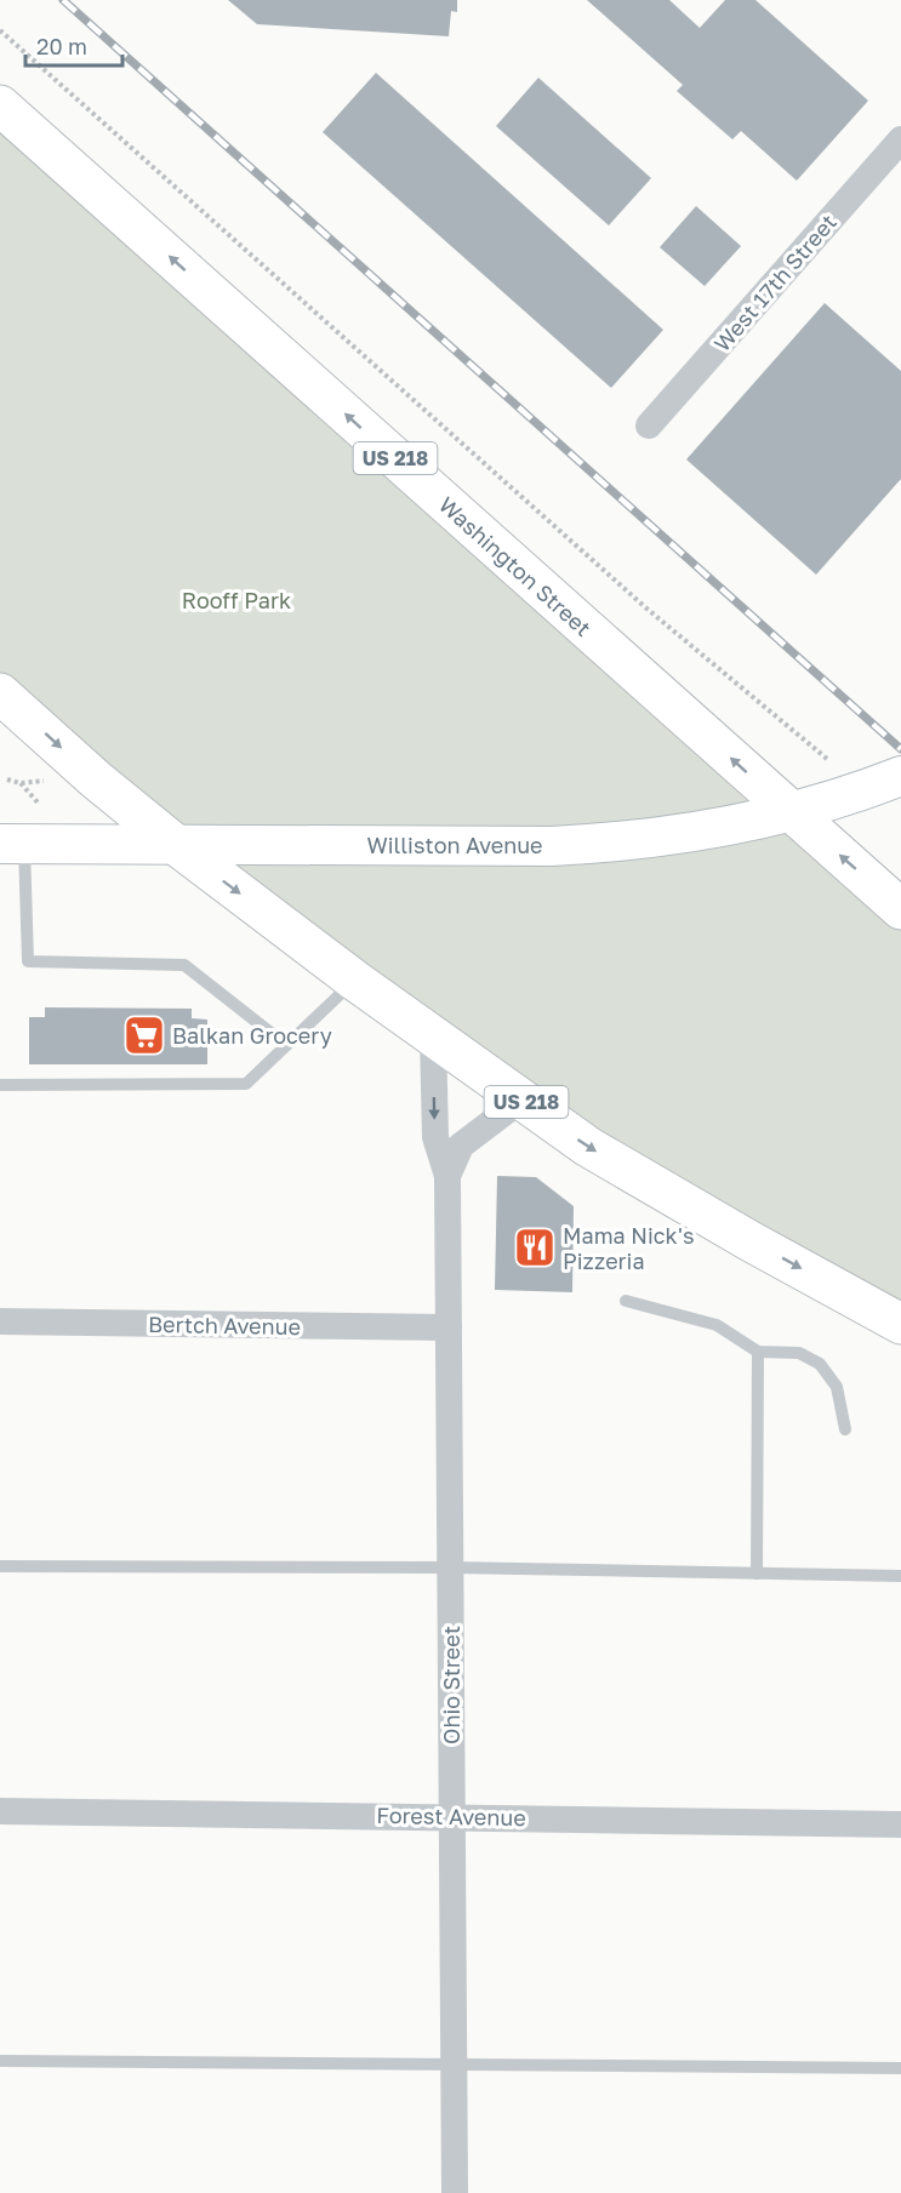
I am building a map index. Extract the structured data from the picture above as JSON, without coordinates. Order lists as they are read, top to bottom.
{
  "streets": {
    "highway": ["US 218", "Washington Street"],
    "main road": ["Williston Avenue"],
    "street": [
      "West 17th Street",
      "Bertch Avenue",
      "Ohio Street",
      "Forest Avenue"
    ]
  },
  "crossings": [
    ["US 218", "Williston Avenue"],
    ["US 218", "Ohio Street"],
    ["Washington Street", "Williston Avenue"],
    ["Bertch Avenue", "Ohio Street"],
    ["Ohio Street", "Forest Avenue"]
  ],
  "one_way": ["Washington Street"],
  "parks": ["Rooff Park"],
  "places": {
    "supermarket": ["Balkan Grocery"],
    "restaurant": ["Mama Nick's Pizzeria"]
  },
  "scale_bar": "20 m"
}
